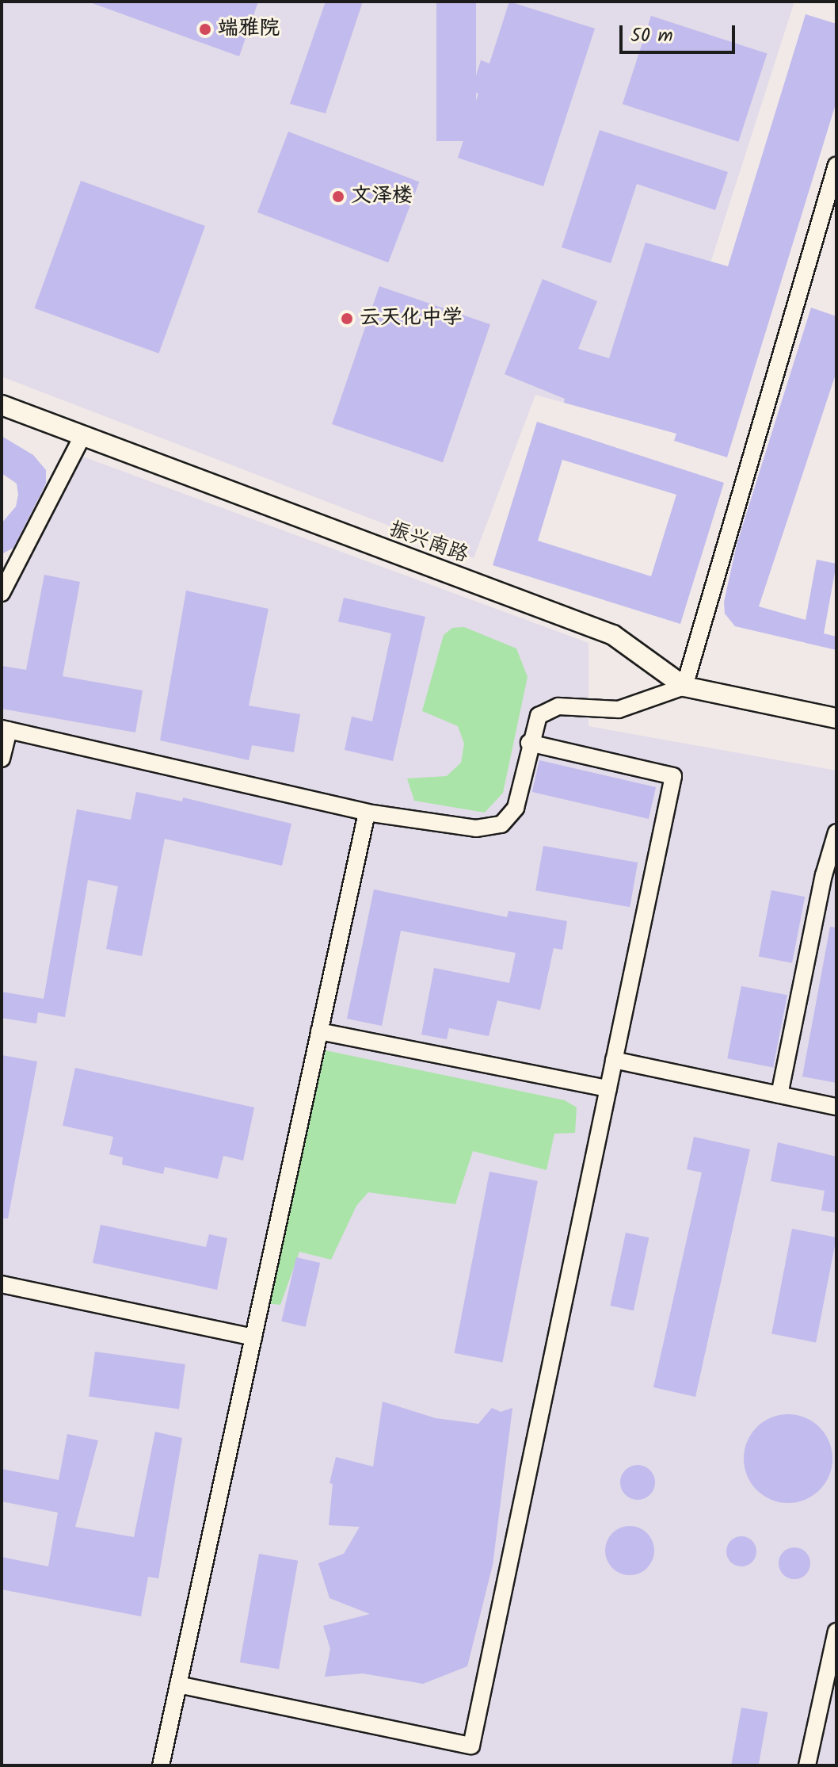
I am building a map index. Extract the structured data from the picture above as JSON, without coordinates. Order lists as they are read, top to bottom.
{
  "streets": {
    "main road": ["振兴南路"]
  },
  "places": ["端雅院", "文泽楼", "云天化中学"],
  "scale_bar": "50 m"
}
